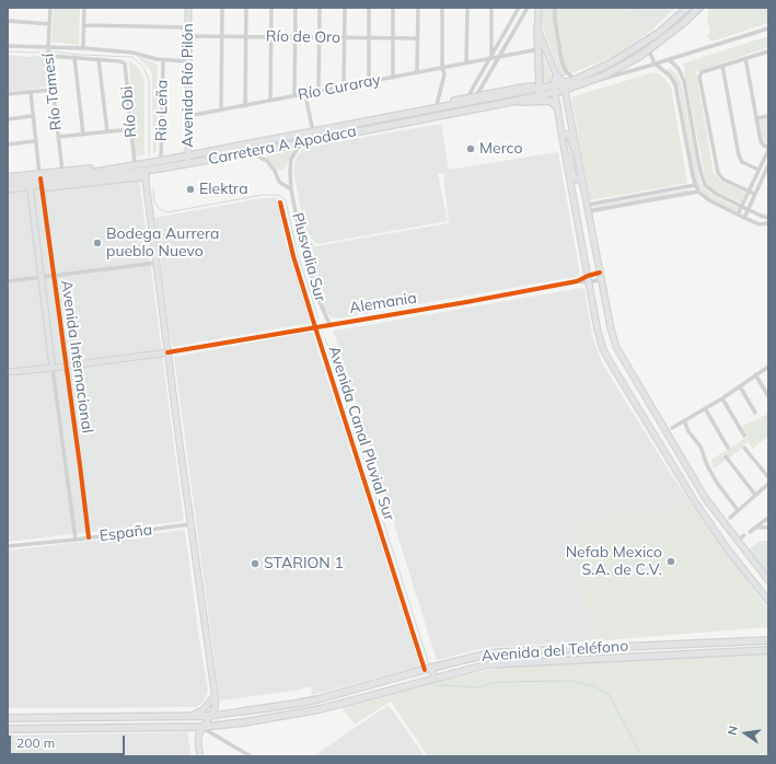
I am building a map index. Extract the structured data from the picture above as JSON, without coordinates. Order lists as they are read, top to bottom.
{
  "streets": {
    "main road": [
      "Avenida Río Pilón",
      "Carretera A Apodaca",
      "Alemania",
      "Avenida Internacional",
      "Avenida del Teléfono"
    ],
    "street": [
      "Río de Oro",
      "Río Curaray",
      "Río Tamesí",
      "Rio Leña",
      "Río Obi",
      "Plusvalia Sur",
      "Avenida Canal Pluvial Sur",
      "España"
    ]
  },
  "crossings": [
    ["Río de Oro", "Avenida Río Pilón"],
    ["Avenida Río Pilón", "Río Curaray"],
    ["Avenida Río Pilón", "Carretera A Apodaca"],
    ["Río Tamesí", "Carretera A Apodaca"],
    ["Rio Leña", "Carretera A Apodaca"],
    ["Río Obi", "Carretera A Apodaca"],
    ["Carretera A Apodaca", "Plusvalia Sur"],
    ["Carretera A Apodaca", "Avenida Internacional"],
    ["Plusvalia Sur", "Alemania"],
    ["Alemania", "Avenida Internacional"],
    ["Alemania", "Avenida Canal Pluvial Sur"],
    ["Avenida Internacional", "España"],
    ["Avenida Canal Pluvial Sur", "Avenida del Teléfono"]
  ],
  "places": [
    "Merco",
    "Elektra",
    "Bodega Aurrera pueblo Nuevo",
    "Nefab Mexico S.A. de C.V.",
    "STARION 1"
  ],
  "scale_bar": "200 m",
  "north": "left"
}
